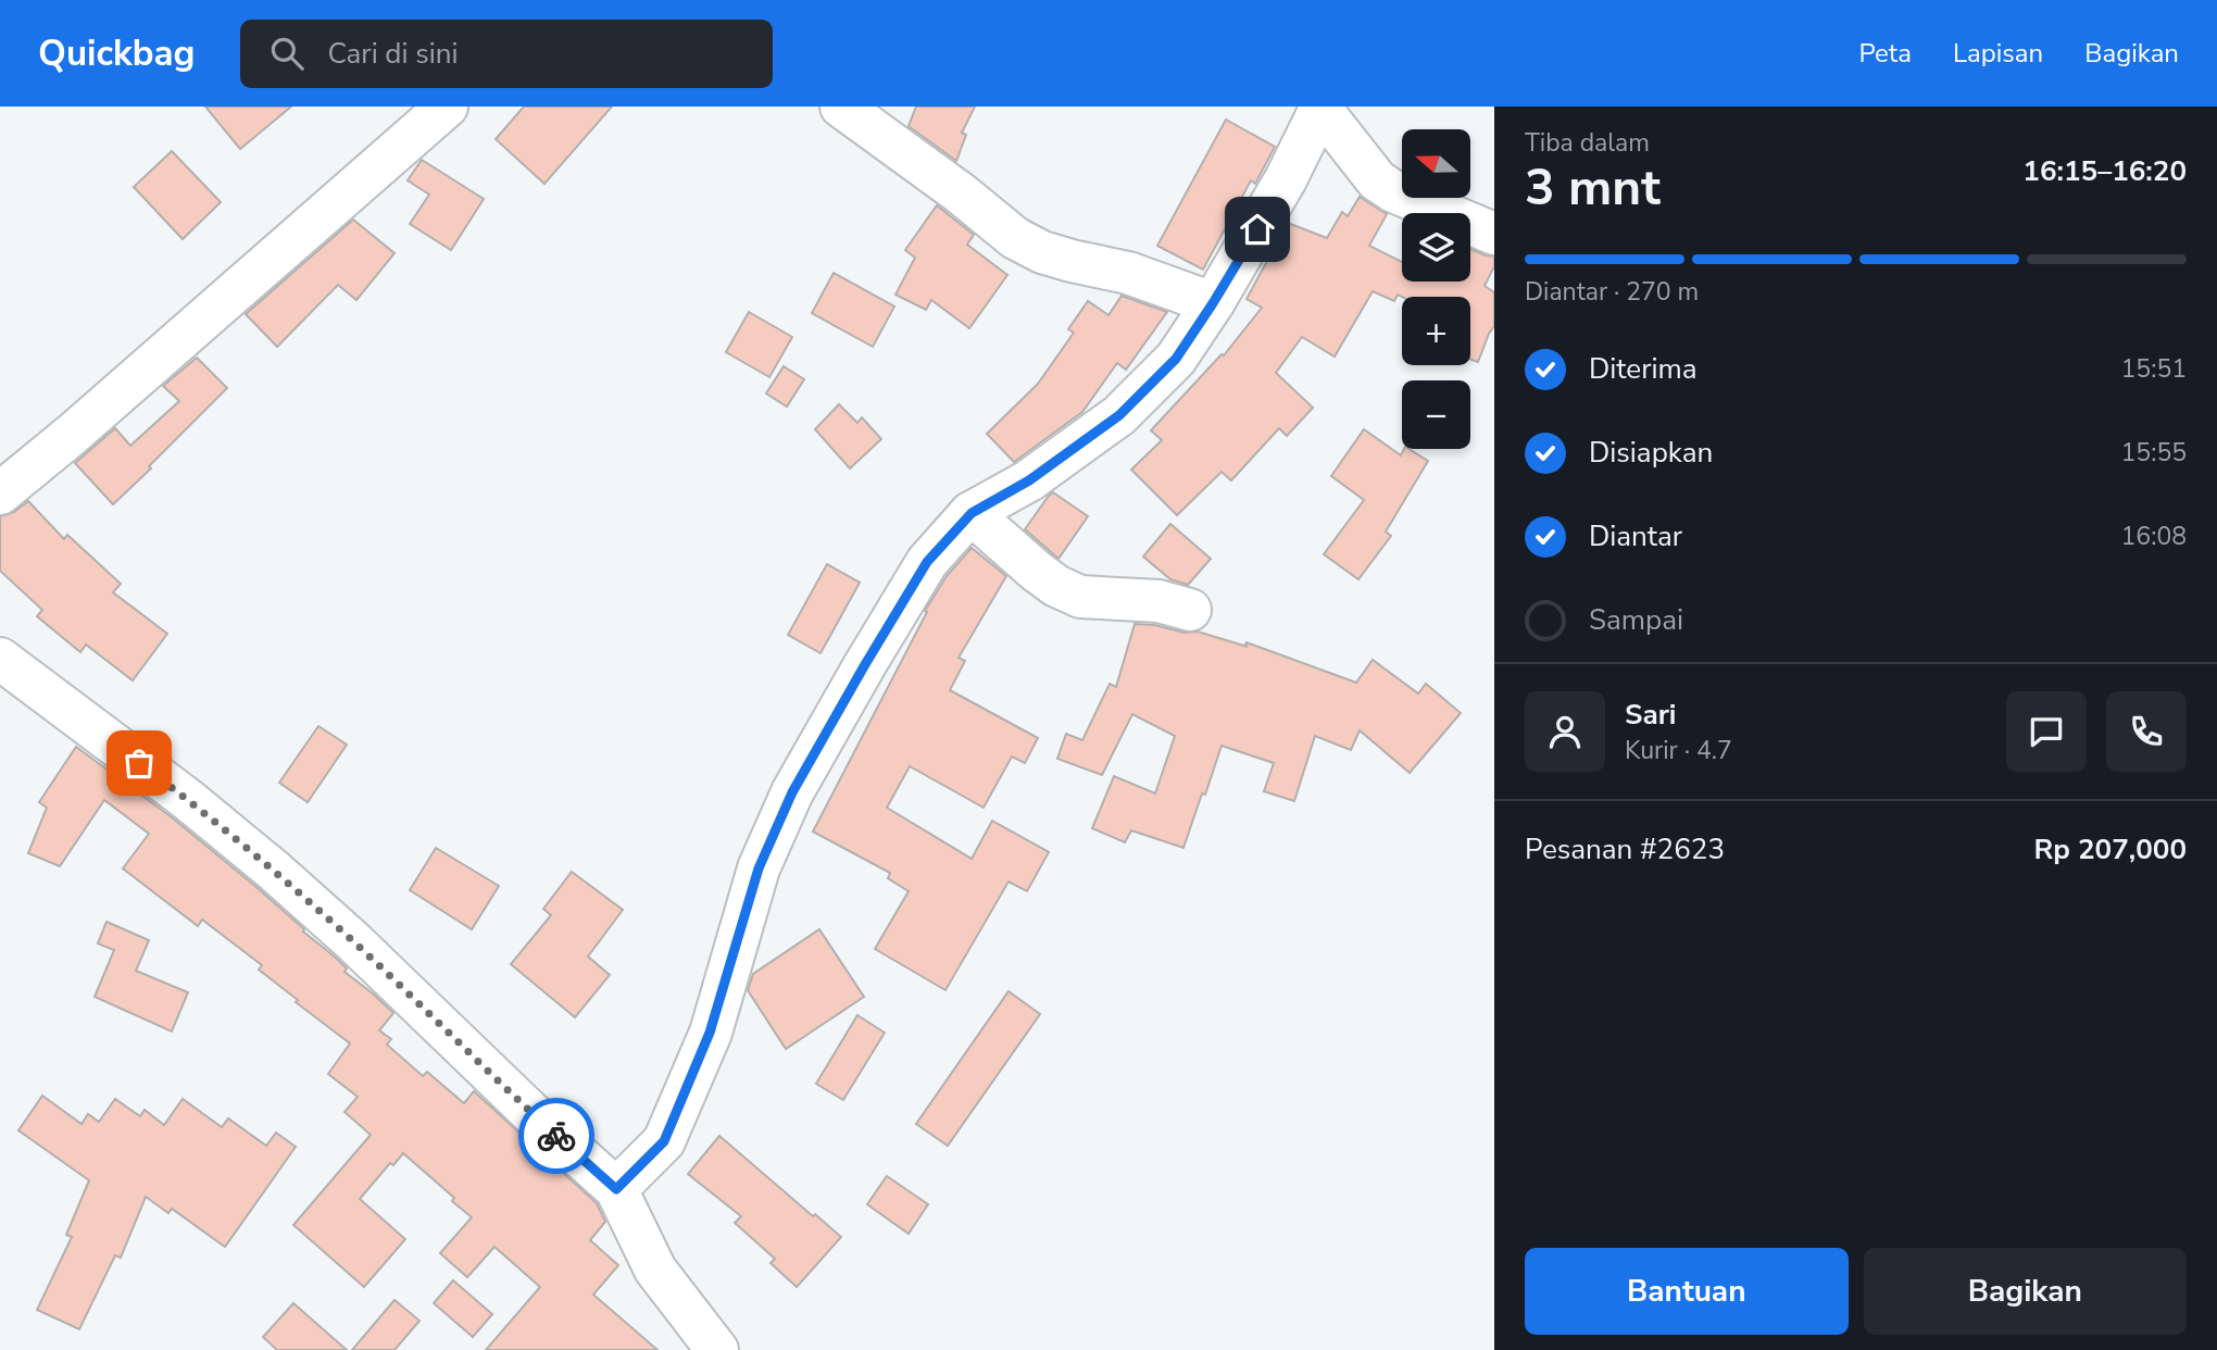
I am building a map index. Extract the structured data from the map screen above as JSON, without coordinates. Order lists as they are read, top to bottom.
{
  "north": "left",
  "page": {
    "header": "Quickbag",
    "search": "Cari di sini",
    "nav": ["Peta", "Lapisan", "Bagikan"],
    "heading": ["3 mnt", "Tiba dalam", "16:15–16:20"],
    "panel": [
      "Sari",
      "Kurir · 4.7",
      "Pesanan #2623",
      "Rp 207,000"
    ],
    "map_buttons": ["+", "−"],
    "bar": "Diantar · 270 m",
    "list": [
      ["Diterima", "15:51"],
      ["Disiapkan", "15:55"],
      ["Diantar", "16:08"],
      "Sampai"
    ],
    "buttons": ["Bantuan", "Bagikan"]
  }
}
